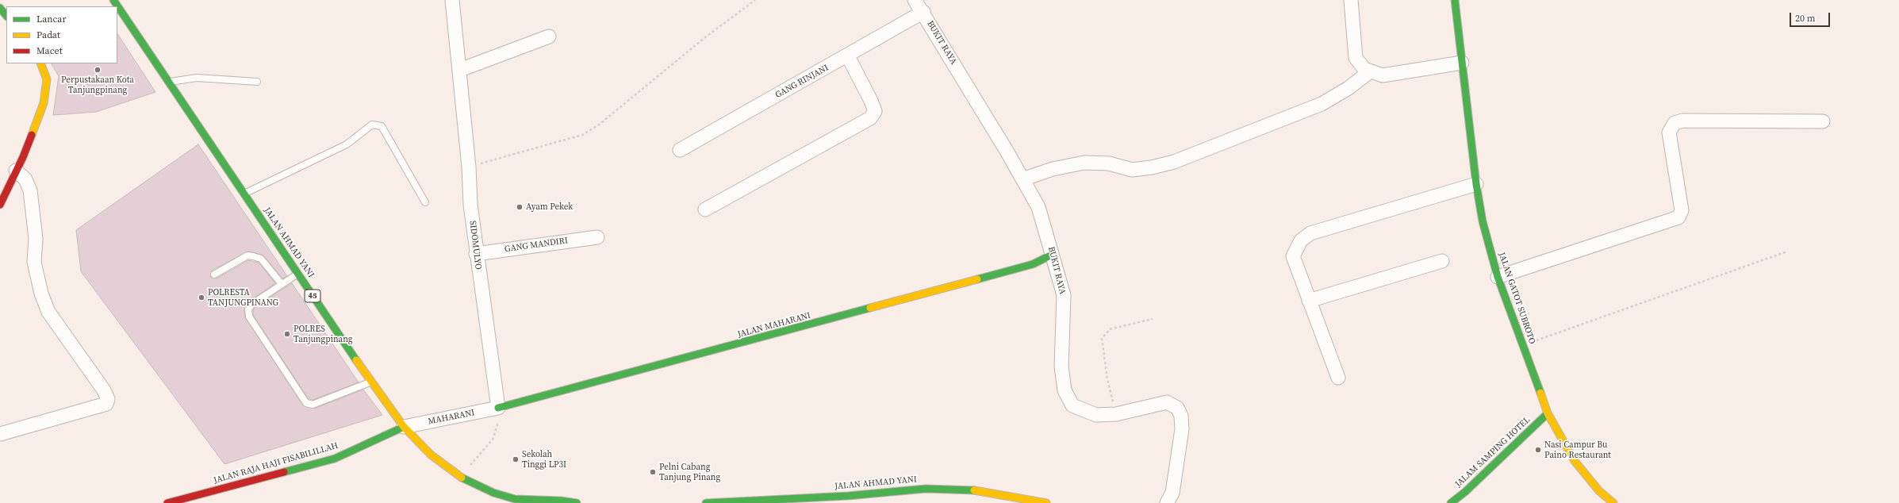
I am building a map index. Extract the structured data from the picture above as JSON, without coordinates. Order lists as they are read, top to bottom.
{
  "streets": {
    "main road": [
      "JALAN AHMAD YANI",
      "45",
      "JALAN GATOT SUBROTO",
      "JALAN MAHARANI",
      "JALAM SAMPING HOTEL",
      "JALAN RAJA HAJI FISABILILLAH"
    ],
    "street": [
      "BUKIT RAYA",
      "GANG RINJANI",
      "SIDOMULYO",
      "GANG MANDIRI",
      "MAHARANI"
    ]
  },
  "crossings": [
    ["BUKIT RAYA", "GANG RINJANI"],
    ["BUKIT RAYA", "JALAN MAHARANI"],
    ["JALAN AHMAD YANI", "MAHARANI"],
    ["JALAN AHMAD YANI", "JALAN RAJA HAJI FISABILILLAH"],
    ["SIDOMULYO", "GANG MANDIRI"],
    ["SIDOMULYO", "JALAN MAHARANI"],
    ["SIDOMULYO", "MAHARANI"],
    ["JALAN GATOT SUBROTO", "JALAM SAMPING HOTEL"],
    ["JALAN MAHARANI", "MAHARANI"],
    ["MAHARANI", "JALAN RAJA HAJI FISABILILLAH"]
  ],
  "places": [
    "Perpustakaan Kota Tanjungpinang",
    "Ayam Pekek",
    "POLRESTA TANJUNGPINANG",
    "POLRES Tanjungpinang",
    "Nasi Campur Bu Paino Restaurant",
    "Sekolah Tinggi LP3I",
    "Pelni Cabang Tanjung Pinang"
  ],
  "legend": ["Lancar", "Padat", "Macet"],
  "scale_bar": "20 m"
}
